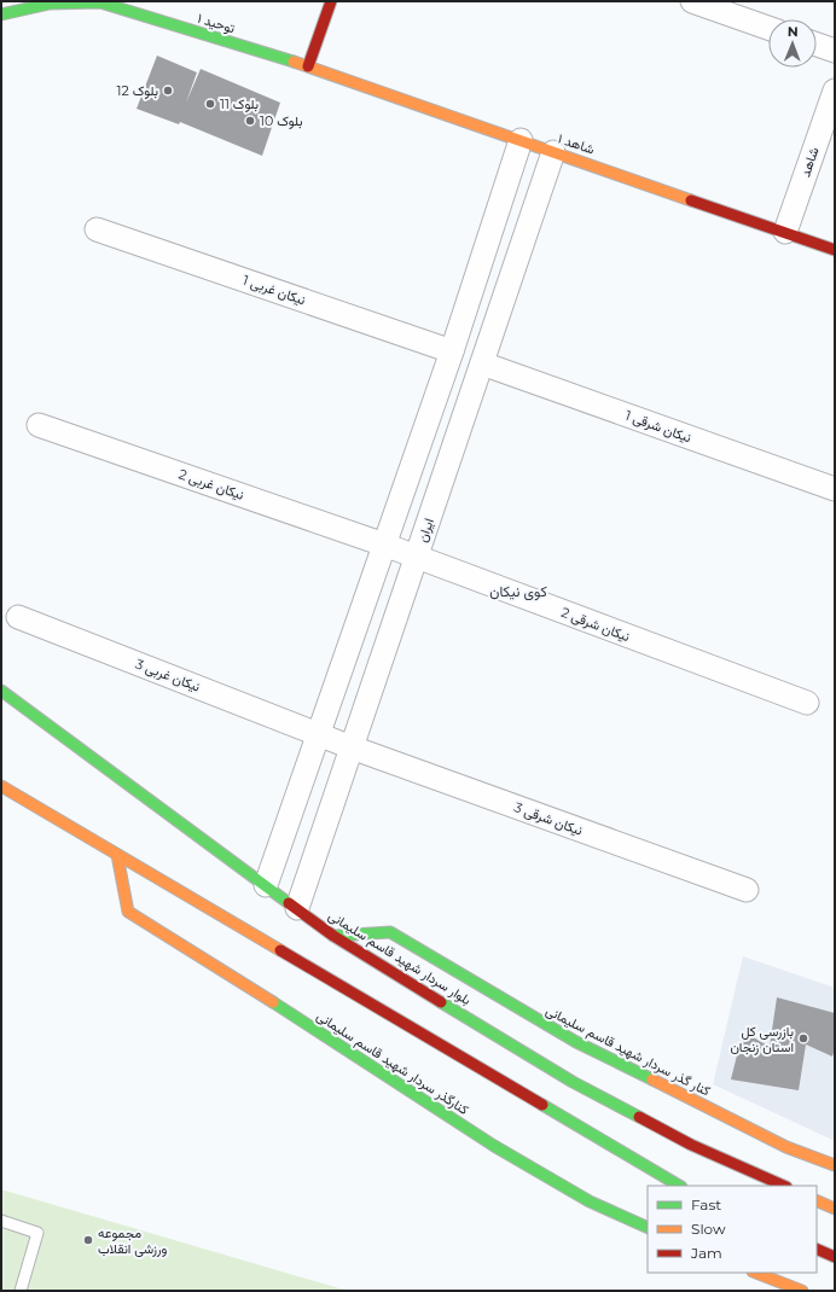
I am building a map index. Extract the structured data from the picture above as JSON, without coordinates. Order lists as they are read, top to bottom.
{
  "streets": {
    "street": [
      "توحید ۱",
      "شاهد ۱",
      "شاهد",
      "نیکان غربی 1",
      "نیکان شرقی 1",
      "نیکان غربی 2",
      "ایران",
      "نیکان شرقی 2",
      "نیکان غربی 3",
      "نیکان شرقی 3",
      "بلوار سردار شهید قاسم سلیمانی",
      "کنار گذر سردار شهید قاسم سلیمانی",
      "کنارگذر سردار شهید قاسم سلیمانی"
    ]
  },
  "crossings": [
    ["توحید ۱", "شاهد ۱"],
    ["شاهد ۱", "شاهد"],
    ["شاهد ۱", "ایران"],
    ["نیکان شرقی 1", "ایران"],
    ["نیکان غربی 2", "نیکان شرقی 2"],
    ["ایران", "نیکان شرقی 2"],
    ["ایران", "نیکان غربی 3"],
    ["ایران", "نیکان شرقی 3"],
    ["ایران", "بلوار سردار شهید قاسم سلیمانی"],
    ["نیکان غربی 3", "نیکان شرقی 3"],
    ["بلوار سردار شهید قاسم سلیمانی", "کنار گذر سردار شهید قاسم سلیمانی"]
  ],
  "districts": ["کوی نیکان"],
  "places": [
    "بلوک 12",
    "بلوک 11",
    "بلوک 10",
    "بازرسی کل استان زنجان",
    "مجموعه ورزشی انقلاب"
  ],
  "legend": ["Fast", "Slow", "Jam"],
  "north": "top"
}
